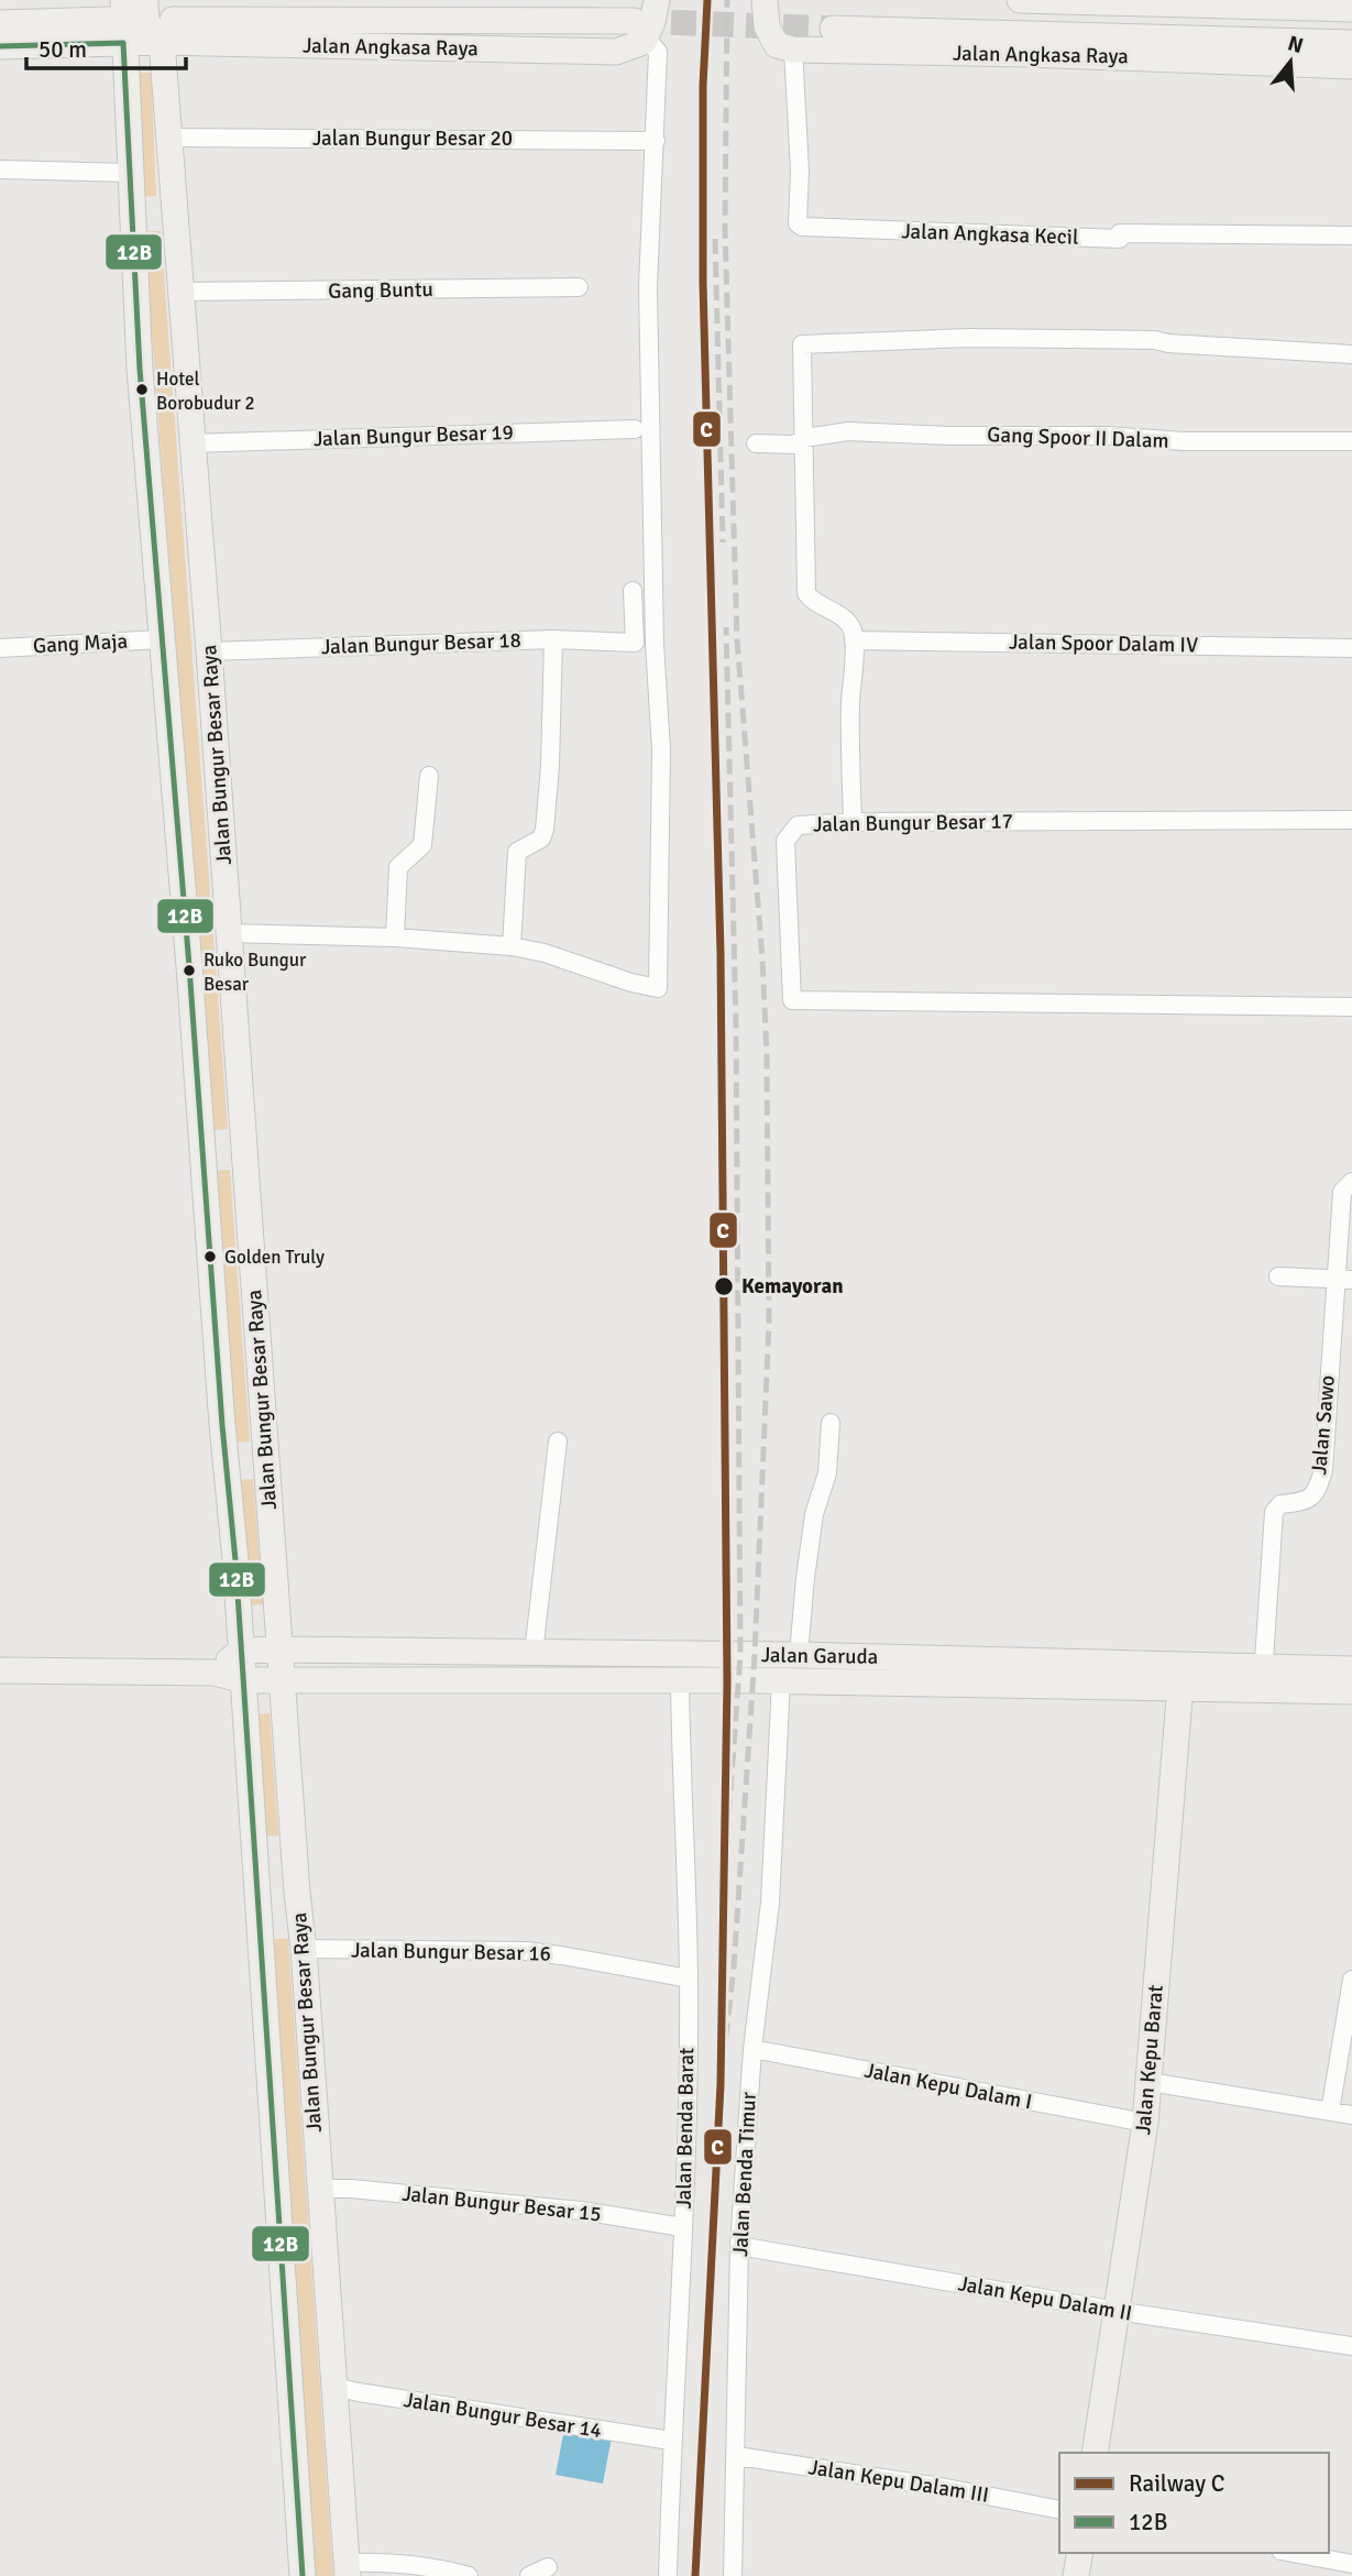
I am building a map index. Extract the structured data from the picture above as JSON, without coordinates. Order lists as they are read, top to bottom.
{
  "streets": {
    "main road": [
      "Jalan Angkasa Raya",
      "Jalan Bungur Besar Raya",
      "Jalan Garuda",
      "Jalan Kepu Barat"
    ],
    "street": [
      "Jalan Bungur Besar 20",
      "Jalan Angkasa Kecil",
      "Gang Buntu",
      "Jalan Bungur Besar 19",
      "Gang Spoor II Dalam",
      "Gang Maja",
      "Jalan Bungur Besar 18",
      "Jalan Spoor Dalam IV",
      "Jalan Bungur Besar 17",
      "Jalan Sawo",
      "Jalan Bungur Besar 16",
      "Jalan Kepu Dalam I",
      "Jalan Benda Barat",
      "Jalan Benda Timur",
      "Jalan Bungur Besar 15",
      "Jalan Kepu Dalam II",
      "Jalan Bungur Besar 14",
      "Jalan Kepu Dalam III"
    ]
  },
  "crossings": [
    ["Jalan Angkasa Raya", "Jalan Angkasa Kecil"],
    ["Jalan Angkasa Raya", "Jalan Bungur Besar Raya"],
    ["Jalan Bungur Besar 20", "Jalan Bungur Besar Raya"],
    ["Gang Buntu", "Jalan Bungur Besar Raya"],
    ["Jalan Bungur Besar 19", "Jalan Bungur Besar Raya"],
    ["Gang Maja", "Jalan Bungur Besar Raya"],
    ["Jalan Bungur Besar 18", "Jalan Bungur Besar Raya"],
    ["Jalan Bungur Besar Raya", "Jalan Garuda"],
    ["Jalan Bungur Besar Raya", "Jalan Bungur Besar 16"],
    ["Jalan Bungur Besar Raya", "Jalan Bungur Besar 15"],
    ["Jalan Bungur Besar Raya", "Jalan Bungur Besar 14"],
    ["Jalan Sawo", "Jalan Garuda"],
    ["Jalan Garuda", "Jalan Kepu Barat"],
    ["Jalan Garuda", "Jalan Benda Barat"],
    ["Jalan Garuda", "Jalan Benda Timur"],
    ["Jalan Bungur Besar 16", "Jalan Benda Barat"],
    ["Jalan Kepu Barat", "Jalan Kepu Dalam I"],
    ["Jalan Kepu Barat", "Jalan Kepu Dalam II"],
    ["Jalan Kepu Dalam I", "Jalan Benda Timur"],
    ["Jalan Benda Barat", "Jalan Bungur Besar 15"],
    ["Jalan Benda Barat", "Jalan Bungur Besar 14"],
    ["Jalan Benda Timur", "Jalan Kepu Dalam II"],
    ["Jalan Benda Timur", "Jalan Kepu Dalam III"]
  ],
  "places": [
    "Hotel Borobudur 2",
    "Ruko Bungur Besar",
    "Golden Truly",
    "Kemayoran"
  ],
  "lines": ["rail line C", "transit line 12B"],
  "legend": ["Railway C", "12B"],
  "scale_bar": "50 m",
  "north": "top"
}
